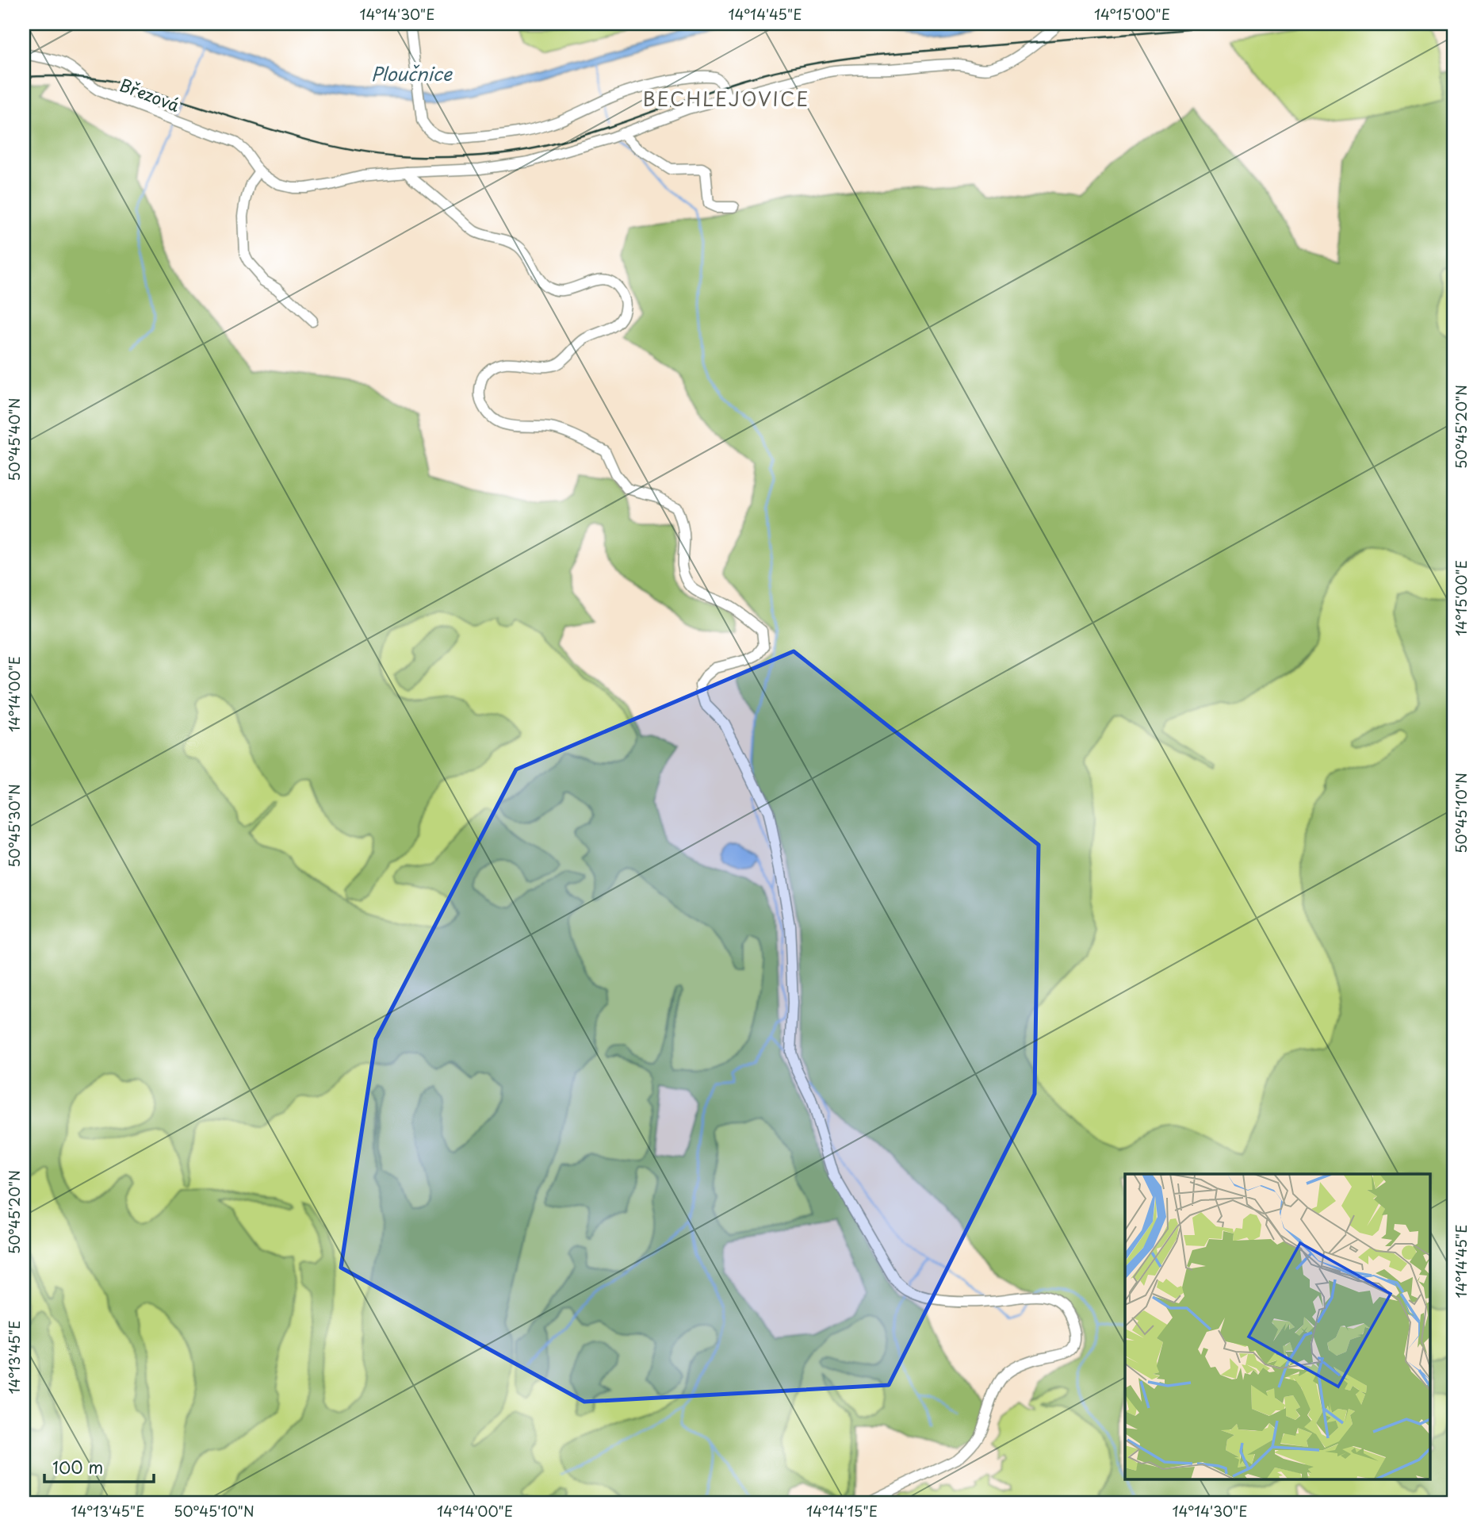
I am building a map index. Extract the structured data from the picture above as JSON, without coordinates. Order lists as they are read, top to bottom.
{
  "streets": {
    "street": ["Březová"]
  },
  "districts": ["BECHLEJOVICE"],
  "water": ["Ploučnice"],
  "scale_bar": "100 m",
  "coordinates": [
    "14°14'30\"E",
    "14°14'45\"E",
    "14°15'00\"E",
    "50°45'20\"N",
    "50°45'40\"N",
    "14°14'00\"E",
    "50°45'10\"N",
    "50°45'30\"N",
    "14°13'45\"E",
    "14°14'15\"E"
  ]
}
